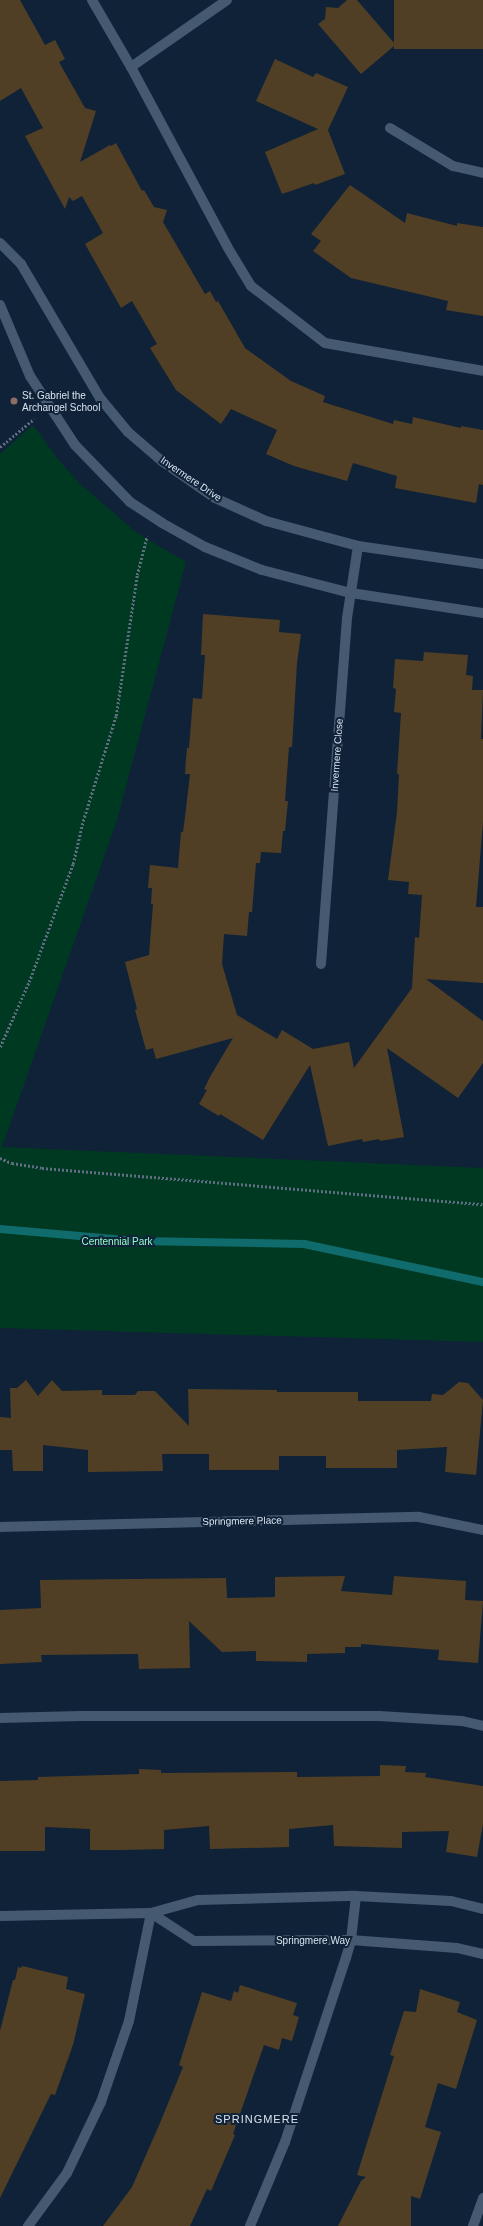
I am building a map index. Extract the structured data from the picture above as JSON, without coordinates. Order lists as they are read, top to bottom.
{
  "streets": {
    "street": [
      "Invermere Drive",
      "Invermere Close",
      "Springmere Place",
      "Springmere Way"
    ]
  },
  "crossings": [
    ["Invermere Drive", "Invermere Close"]
  ],
  "districts": ["SPRINGMERE"],
  "parks": ["Centennial Park"],
  "places": ["St. Gabriel the Archangel School"]
}
